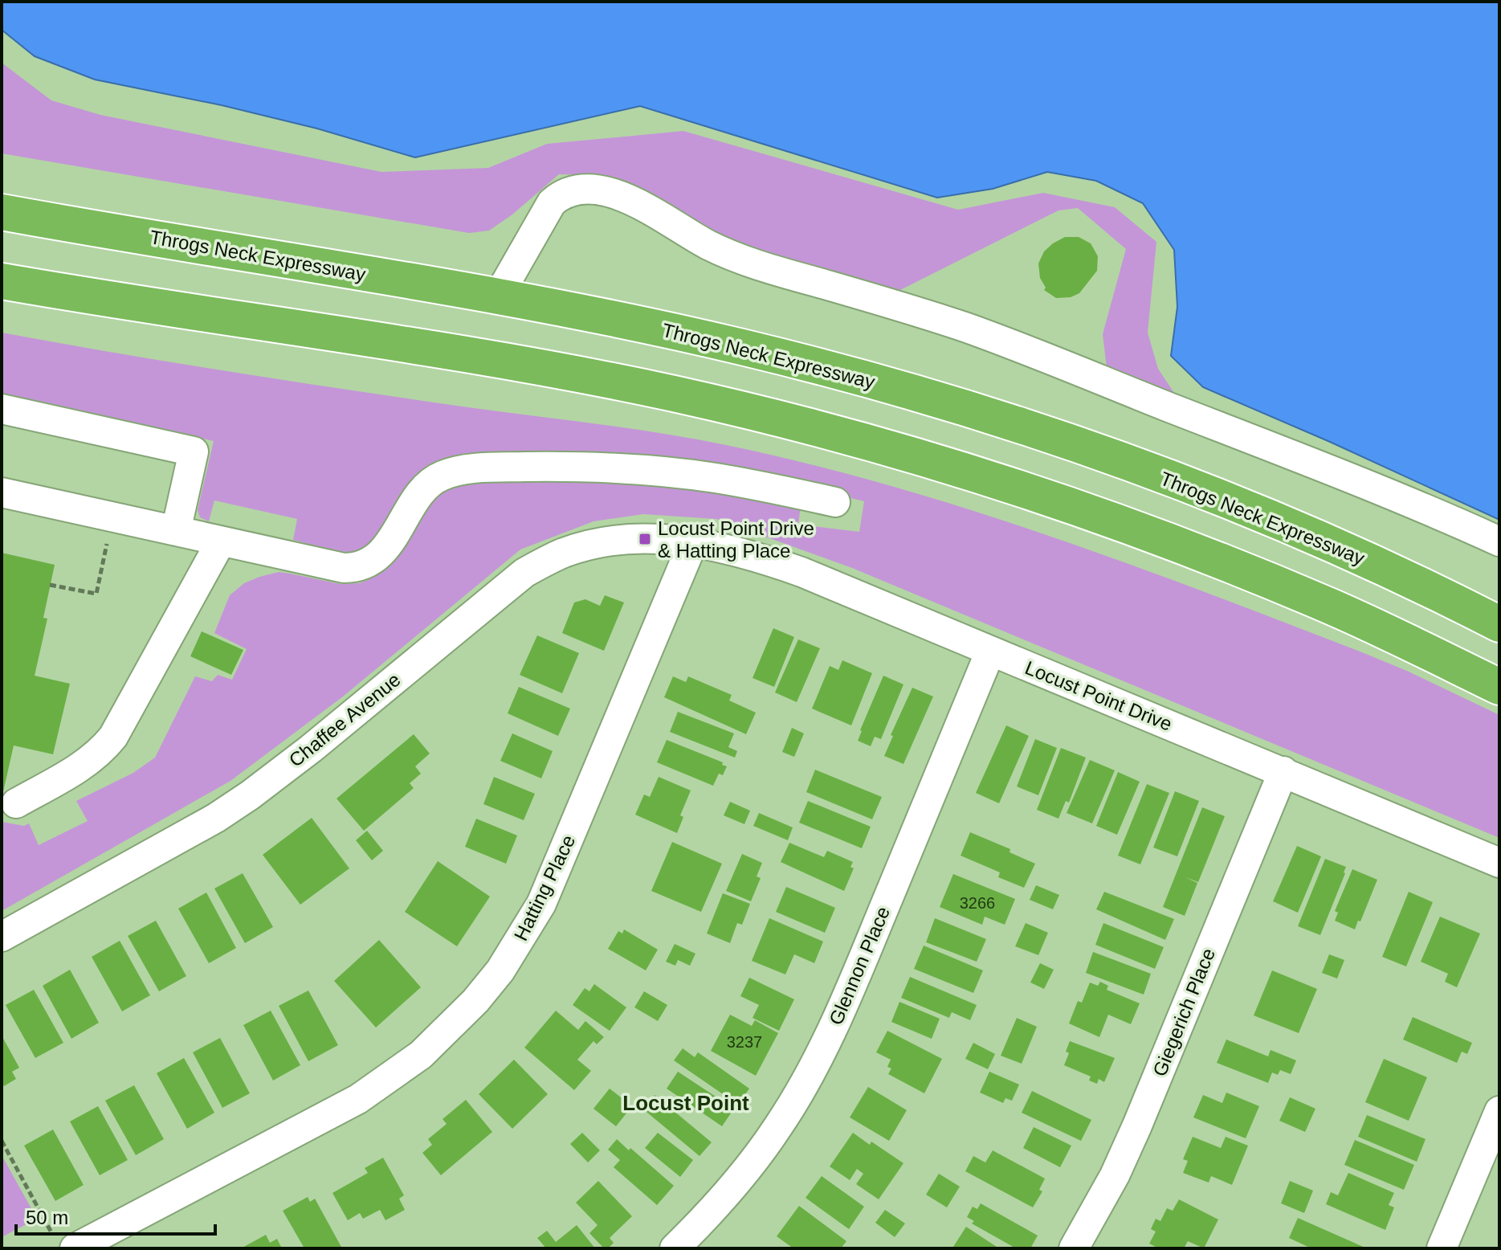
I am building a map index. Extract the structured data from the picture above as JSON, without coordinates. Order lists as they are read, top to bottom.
{
  "streets": {
    "highway": ["Throgs Neck Expressway"],
    "street": [
      "Locust Point Drive",
      "Chaffee Avenue",
      "Hatting Place",
      "Glennon Place",
      "Giegerich Place"
    ]
  },
  "crossings": [
    ["Locust Point Drive", "Chaffee Avenue"],
    ["Locust Point Drive", "Hatting Place"],
    ["Locust Point Drive", "Glennon Place"],
    ["Locust Point Drive", "Giegerich Place"],
    ["Chaffee Avenue", "Hatting Place"]
  ],
  "districts": ["Locust Point"],
  "places": {
    "transit": ["Locust Point Drive & Hatting Place"]
  },
  "house_numbers": ["3266", "3237"],
  "scale_bar": "50 m"
}
